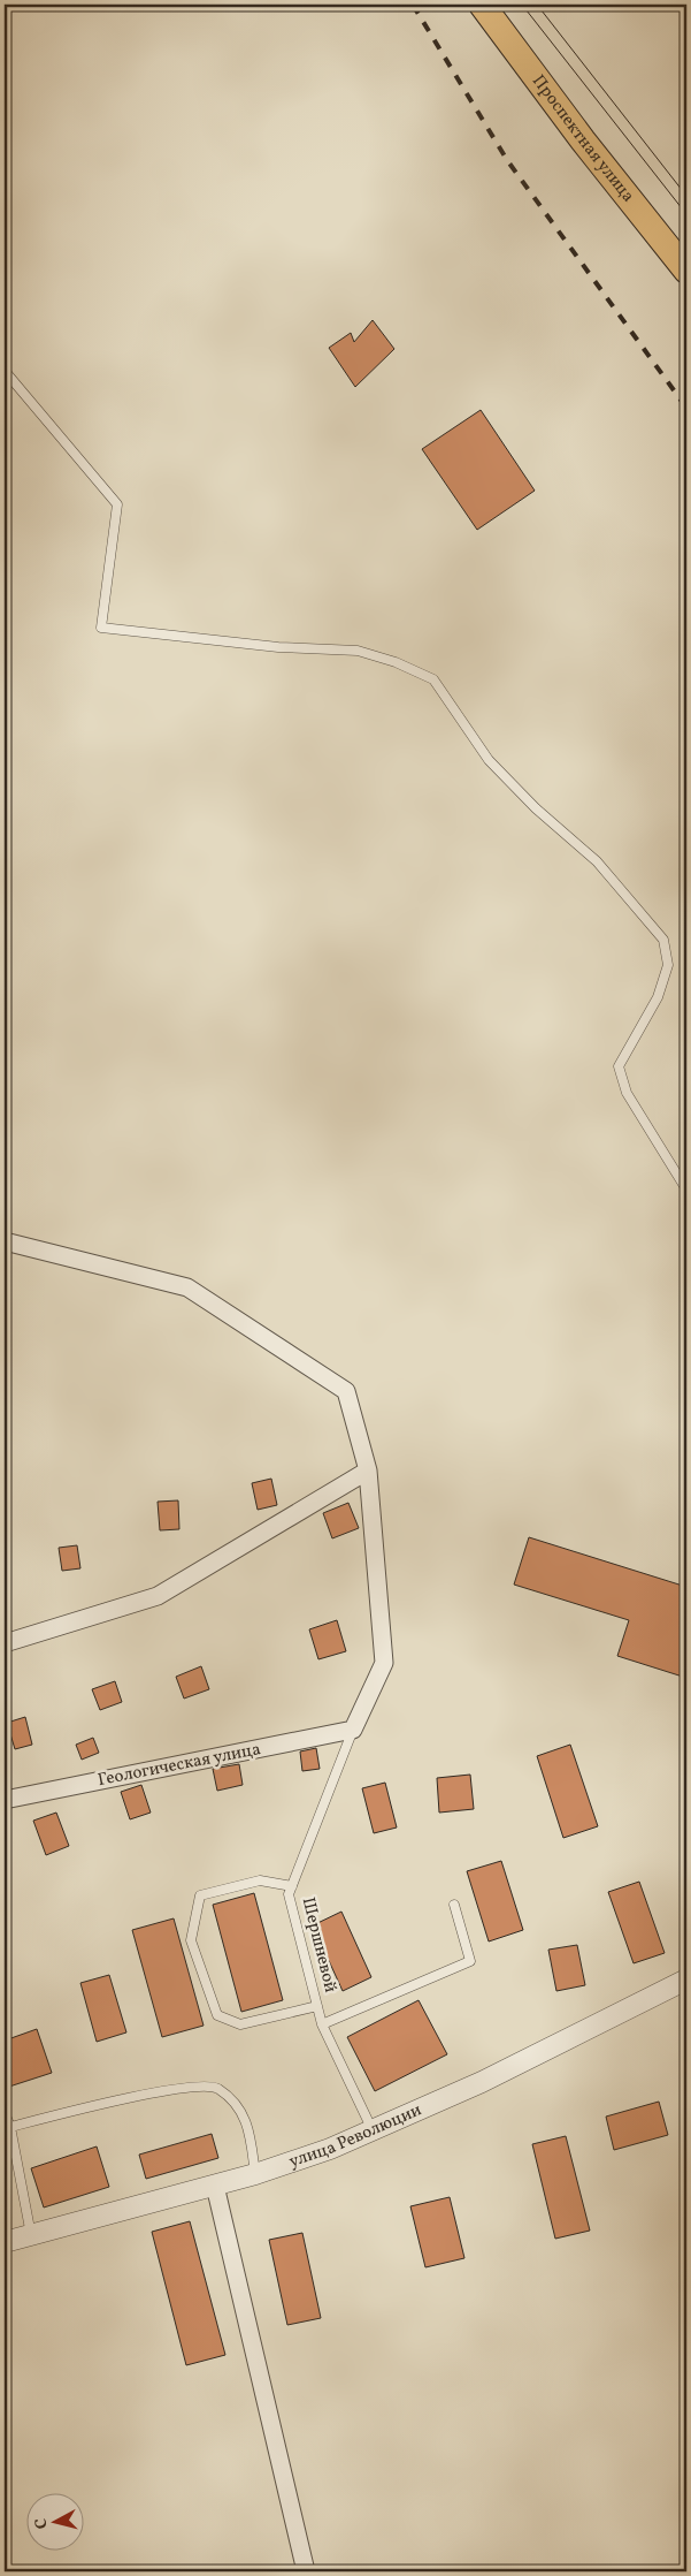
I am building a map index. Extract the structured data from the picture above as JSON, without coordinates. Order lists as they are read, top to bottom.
{
  "streets": {
    "main road": ["Проспектная улица"],
    "street": ["Геологическая улица", "улица Революции"],
    "lane": ["Шершневой"]
  },
  "crossings": [
    ["Геологическая улица", "Шершневой"],
    ["Шершневой", "улица Революции"]
  ],
  "north": "left"
}
